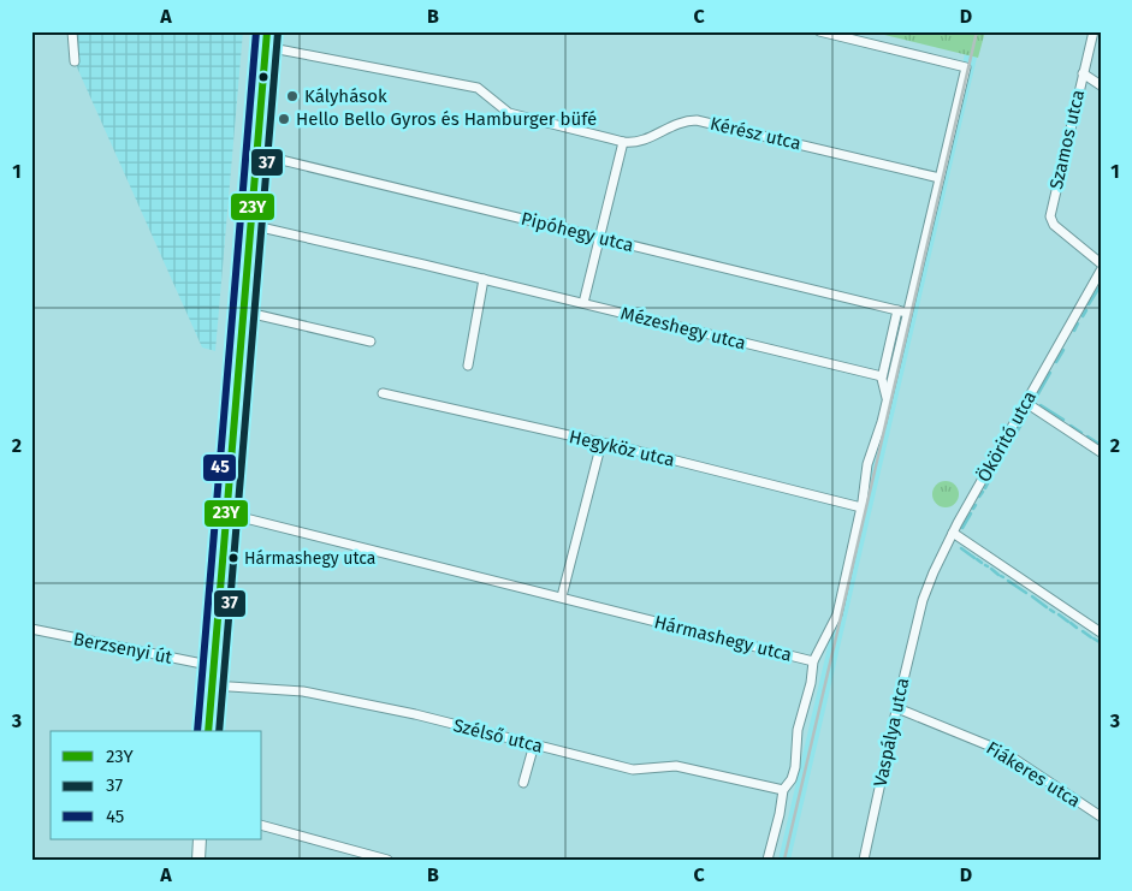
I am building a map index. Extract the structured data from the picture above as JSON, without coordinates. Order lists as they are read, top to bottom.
{
  "streets": {
    "street": [
      "Kérész utca",
      "Szamos utca",
      "Pipóhegy utca",
      "Mézeshegy utca",
      "Ököritó utca",
      "Hegyköz utca",
      "Hármashegy utca",
      "Berzsenyi út",
      "Vaspálya utca",
      "Szélső utca",
      "Fiákeres utca"
    ]
  },
  "crossings": [
    ["Ököritó utca", "Vaspálya utca"],
    ["Vaspálya utca", "Fiákeres utca"]
  ],
  "places": ["Kályhások", "Hello Bello Gyros és Hamburger büfé", "Hármashegy utca"],
  "lines": ["transit line 23Y", "transit line 45", "transit line 37"],
  "legend": ["23Y", "37", "45"],
  "grid": {
    "columns": [
      "A",
      "B",
      "C",
      "D"
    ],
    "rows": ["1", "2", "3"]
  }
}
